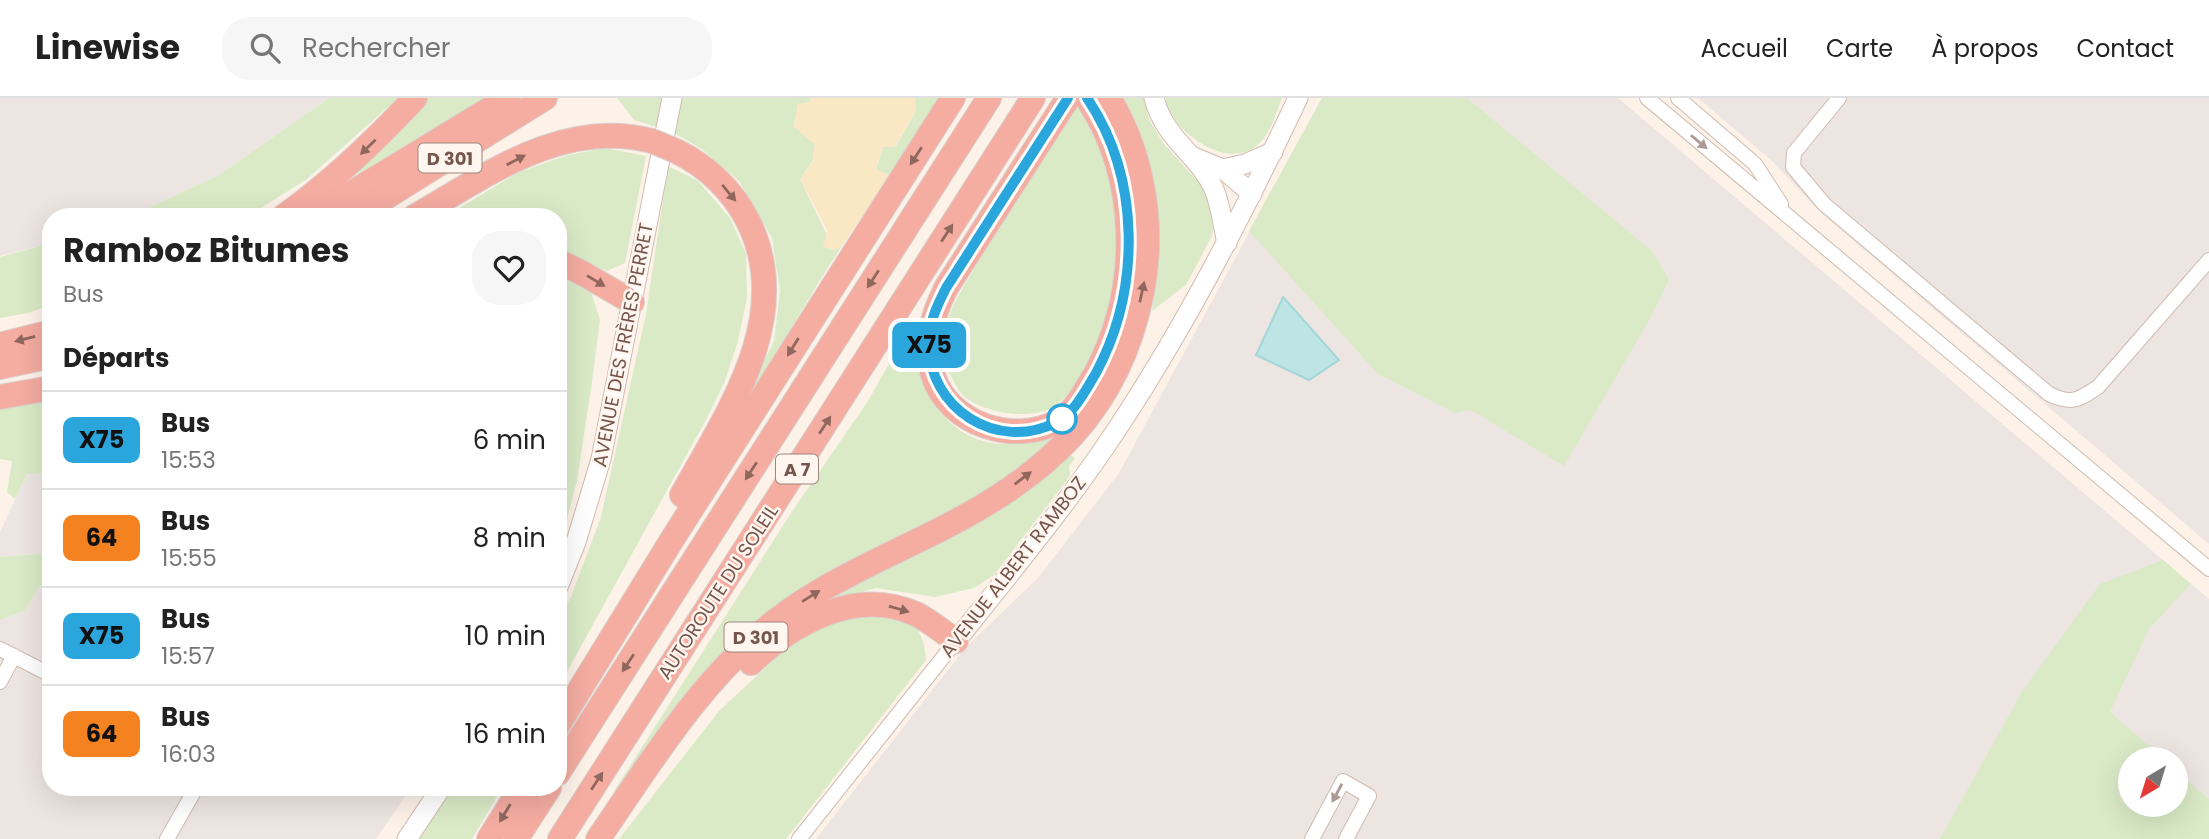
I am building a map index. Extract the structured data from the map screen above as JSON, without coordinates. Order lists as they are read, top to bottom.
{
  "streets": {
    "highway": ["D 301", "A 7", "AUTOROUTE DU SOLEIL"],
    "main road": ["AVENUE DES FRÈRES PERRET", "AVENUE ALBERT RAMBOZ"]
  },
  "lines": ["bus line X75"],
  "north": "bottom left",
  "page": {
    "header": "Linewise",
    "search": "Rechercher",
    "nav": [
      "Accueil",
      "Carte",
      "À propos",
      "Contact"
    ],
    "on_map": "X75",
    "heading": [
      ["Ramboz Bitumes", "Bus"],
      "Départs"
    ],
    "list": [
      {
        "mark": "X75",
        "name": "Bus",
        "note": "15:53",
        "value": "6 min"
      },
      {
        "mark": "64",
        "name": "Bus",
        "note": "15:55",
        "value": "8 min"
      },
      {
        "mark": "X75",
        "name": "Bus",
        "note": "15:57",
        "value": "10 min"
      },
      {
        "mark": "64",
        "name": "Bus",
        "note": "16:03",
        "value": "16 min"
      }
    ]
  }
}
